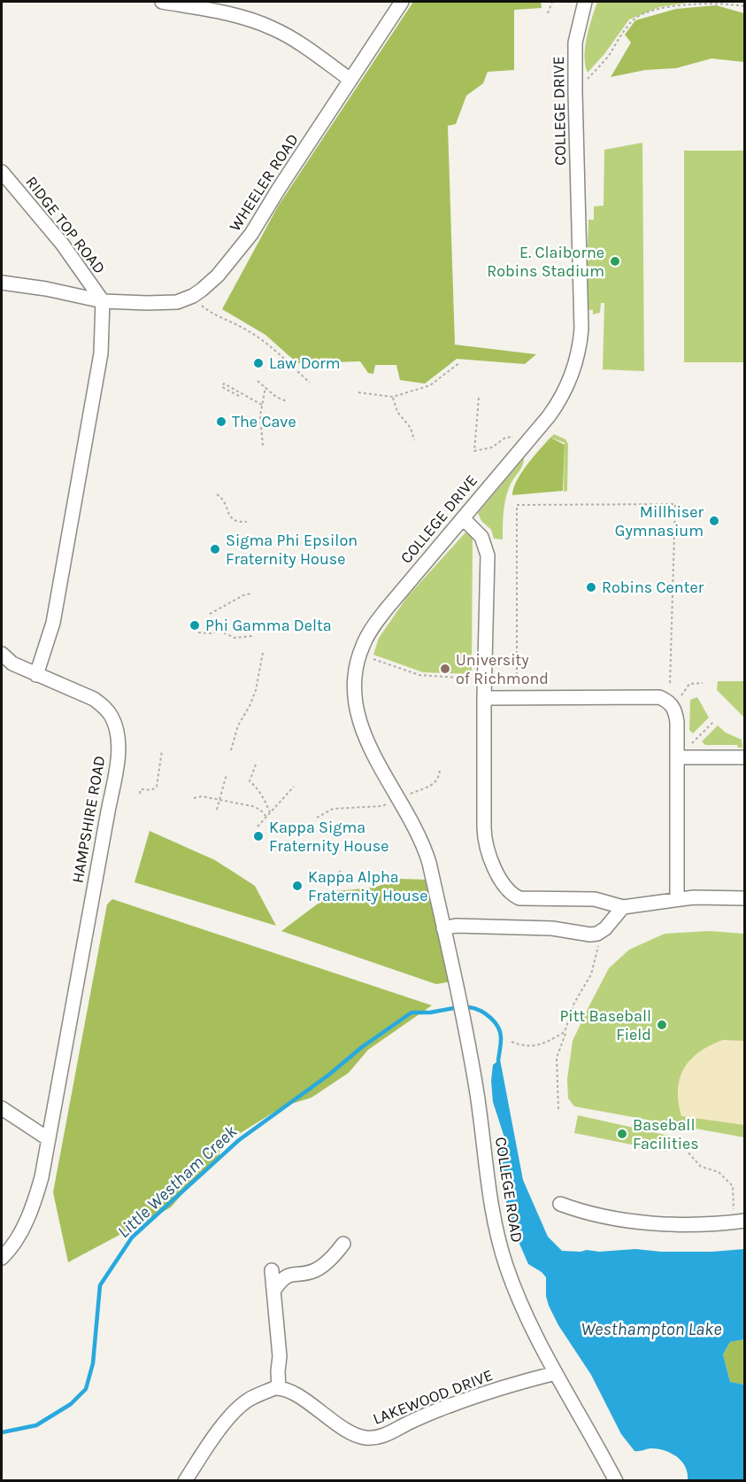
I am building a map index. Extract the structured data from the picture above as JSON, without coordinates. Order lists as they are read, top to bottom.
{
  "streets": {
    "street": [
      "COLLEGE DRIVE",
      "WHEELER ROAD",
      "RIDGE TOP ROAD",
      "HAMPSHIRE ROAD",
      "COLLEGE ROAD",
      "LAKEWOOD DRIVE"
    ]
  },
  "crossings": [
    ["COLLEGE DRIVE", "COLLEGE ROAD"],
    ["WHEELER ROAD", "RIDGE TOP ROAD"],
    ["COLLEGE ROAD", "LAKEWOOD DRIVE"]
  ],
  "water": ["Little Westham Creek", "Westhampton Lake"],
  "places": [
    "E. Claiborne Robins Stadium",
    "Law Dorm",
    "The Cave",
    "Millhiser Gymnasium",
    "Sigma Phi Epsilon Fraternity House",
    "Robins Center",
    "Phi Gamma Delta",
    "University of Richmond",
    "Kappa Sigma Fraternity House",
    "Kappa Alpha Fraternity House",
    "Pitt Baseball Field",
    "Baseball Facilities"
  ]
}
